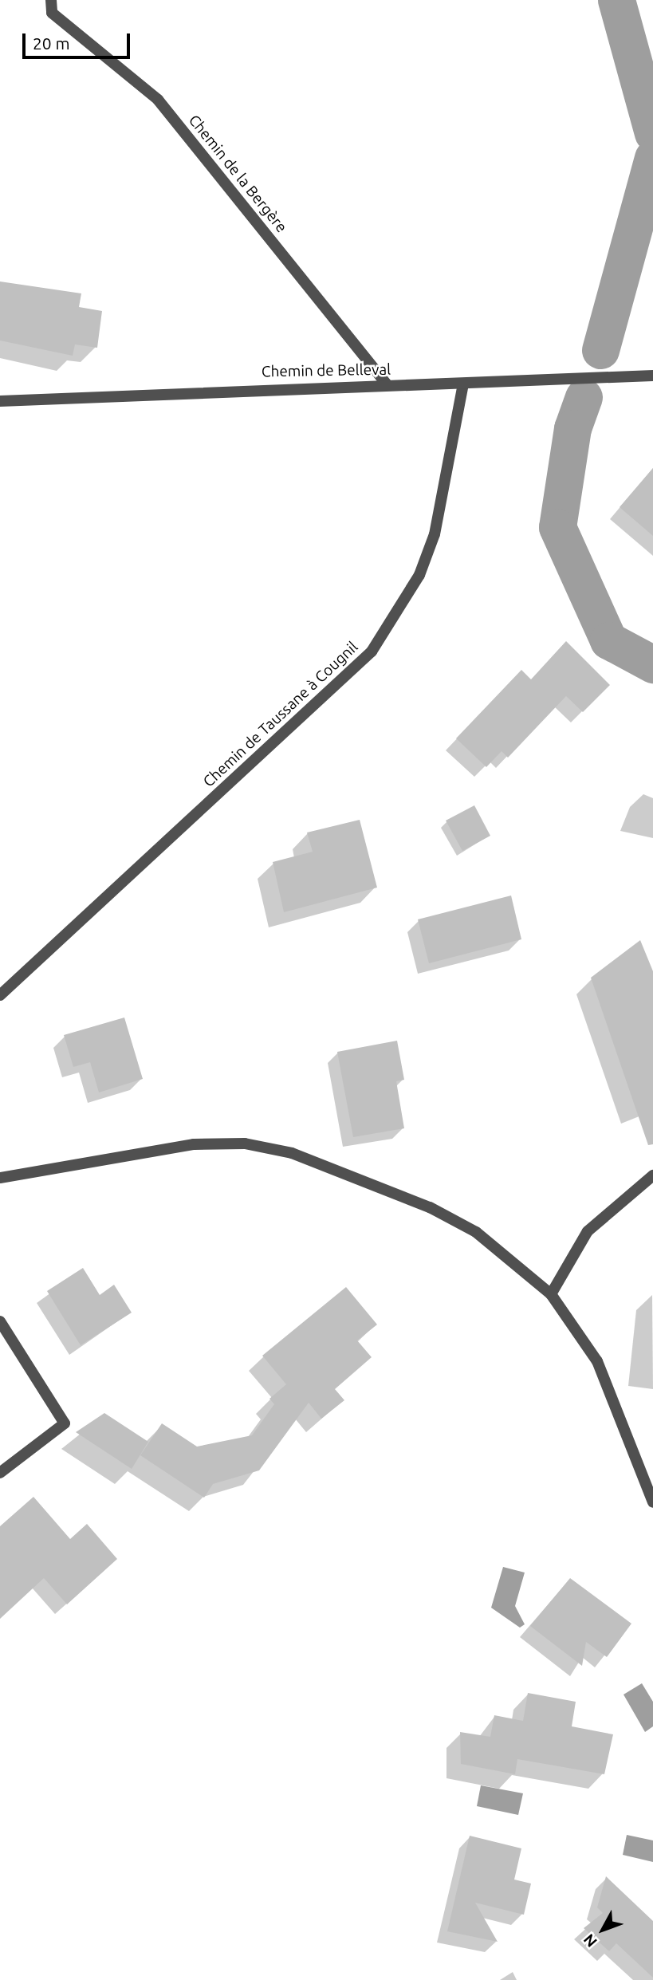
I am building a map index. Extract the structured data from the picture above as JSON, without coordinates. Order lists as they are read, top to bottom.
{
  "streets": {
    "street": ["Chemin de la Bergère", "Chemin de Belleval", "Chemin de Taussane à Cougnil"]
  },
  "crossings": [
    ["Chemin de la Bergère", "Chemin de Belleval"],
    ["Chemin de Belleval", "Chemin de Taussane à Cougnil"]
  ],
  "scale_bar": "20 m",
  "north": "bottom left"
}
